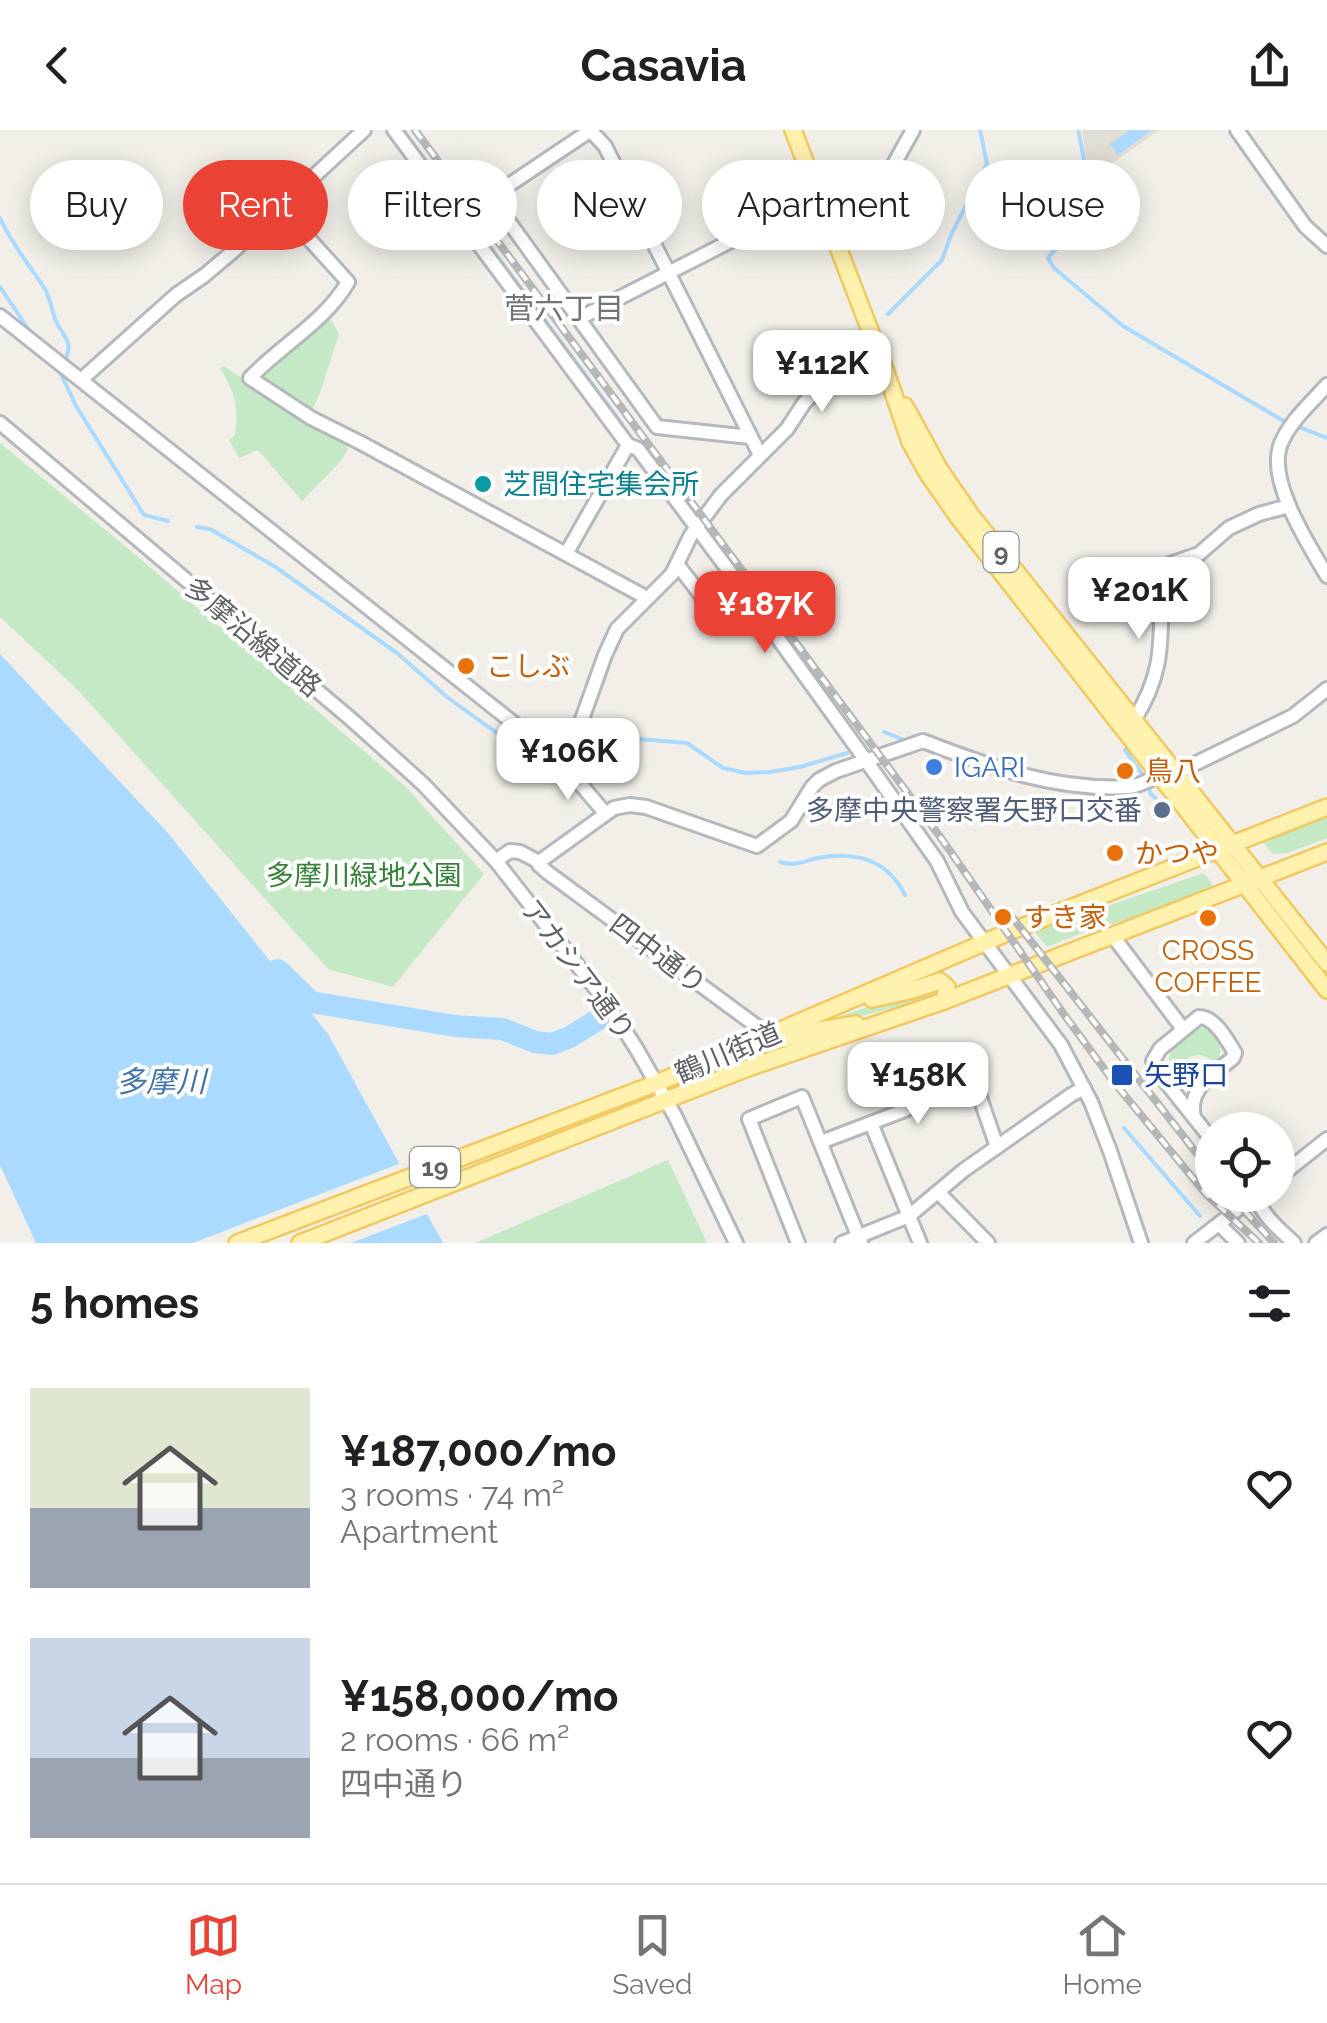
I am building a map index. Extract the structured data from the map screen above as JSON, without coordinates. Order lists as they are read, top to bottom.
{
  "streets": {
    "main road": ["9", "鶴川街道", "19"],
    "street": ["多摩沿線道路", "四中通り", "アカシア通り"]
  },
  "crossings": [
    ["9", "鶴川街道"],
    ["多摩沿線道路", "アカシア通り"],
    ["四中通り", "鶴川街道"],
    ["四中通り", "19"],
    ["アカシア通り", "鶴川街道"],
    ["鶴川街道", "19"]
  ],
  "districts": ["菅六丁目"],
  "water": ["多摩川"],
  "parks": ["多摩川緑地公園"],
  "places": {
    "other": [
      "芝間住宅集会所",
      "こしぶ",
      "IGARI",
      "鳥八",
      "多摩中央警察署矢野口交番",
      "かつや",
      "すき家",
      "CROSS COFFEE"
    ],
    "transit": ["矢野口"]
  },
  "page": {
    "header": "Casavia",
    "chip": [
      "Buy",
      "Rent",
      "Filters",
      "New",
      "Apartment",
      "House"
    ],
    "price": [
      "¥112K",
      "¥201K",
      "¥187K",
      "¥106K",
      "¥158K"
    ],
    "heading": "5 homes",
    "list": [
      {
        "name": "¥187,000/mo",
        "note": "3 rooms · 74 m² · Apartment"
      },
      {
        "name": "¥158,000/mo",
        "note": "2 rooms · 66 m² · 四中通り"
      }
    ],
    "tabs": ["Map", "Saved", "Home"]
  }
}
